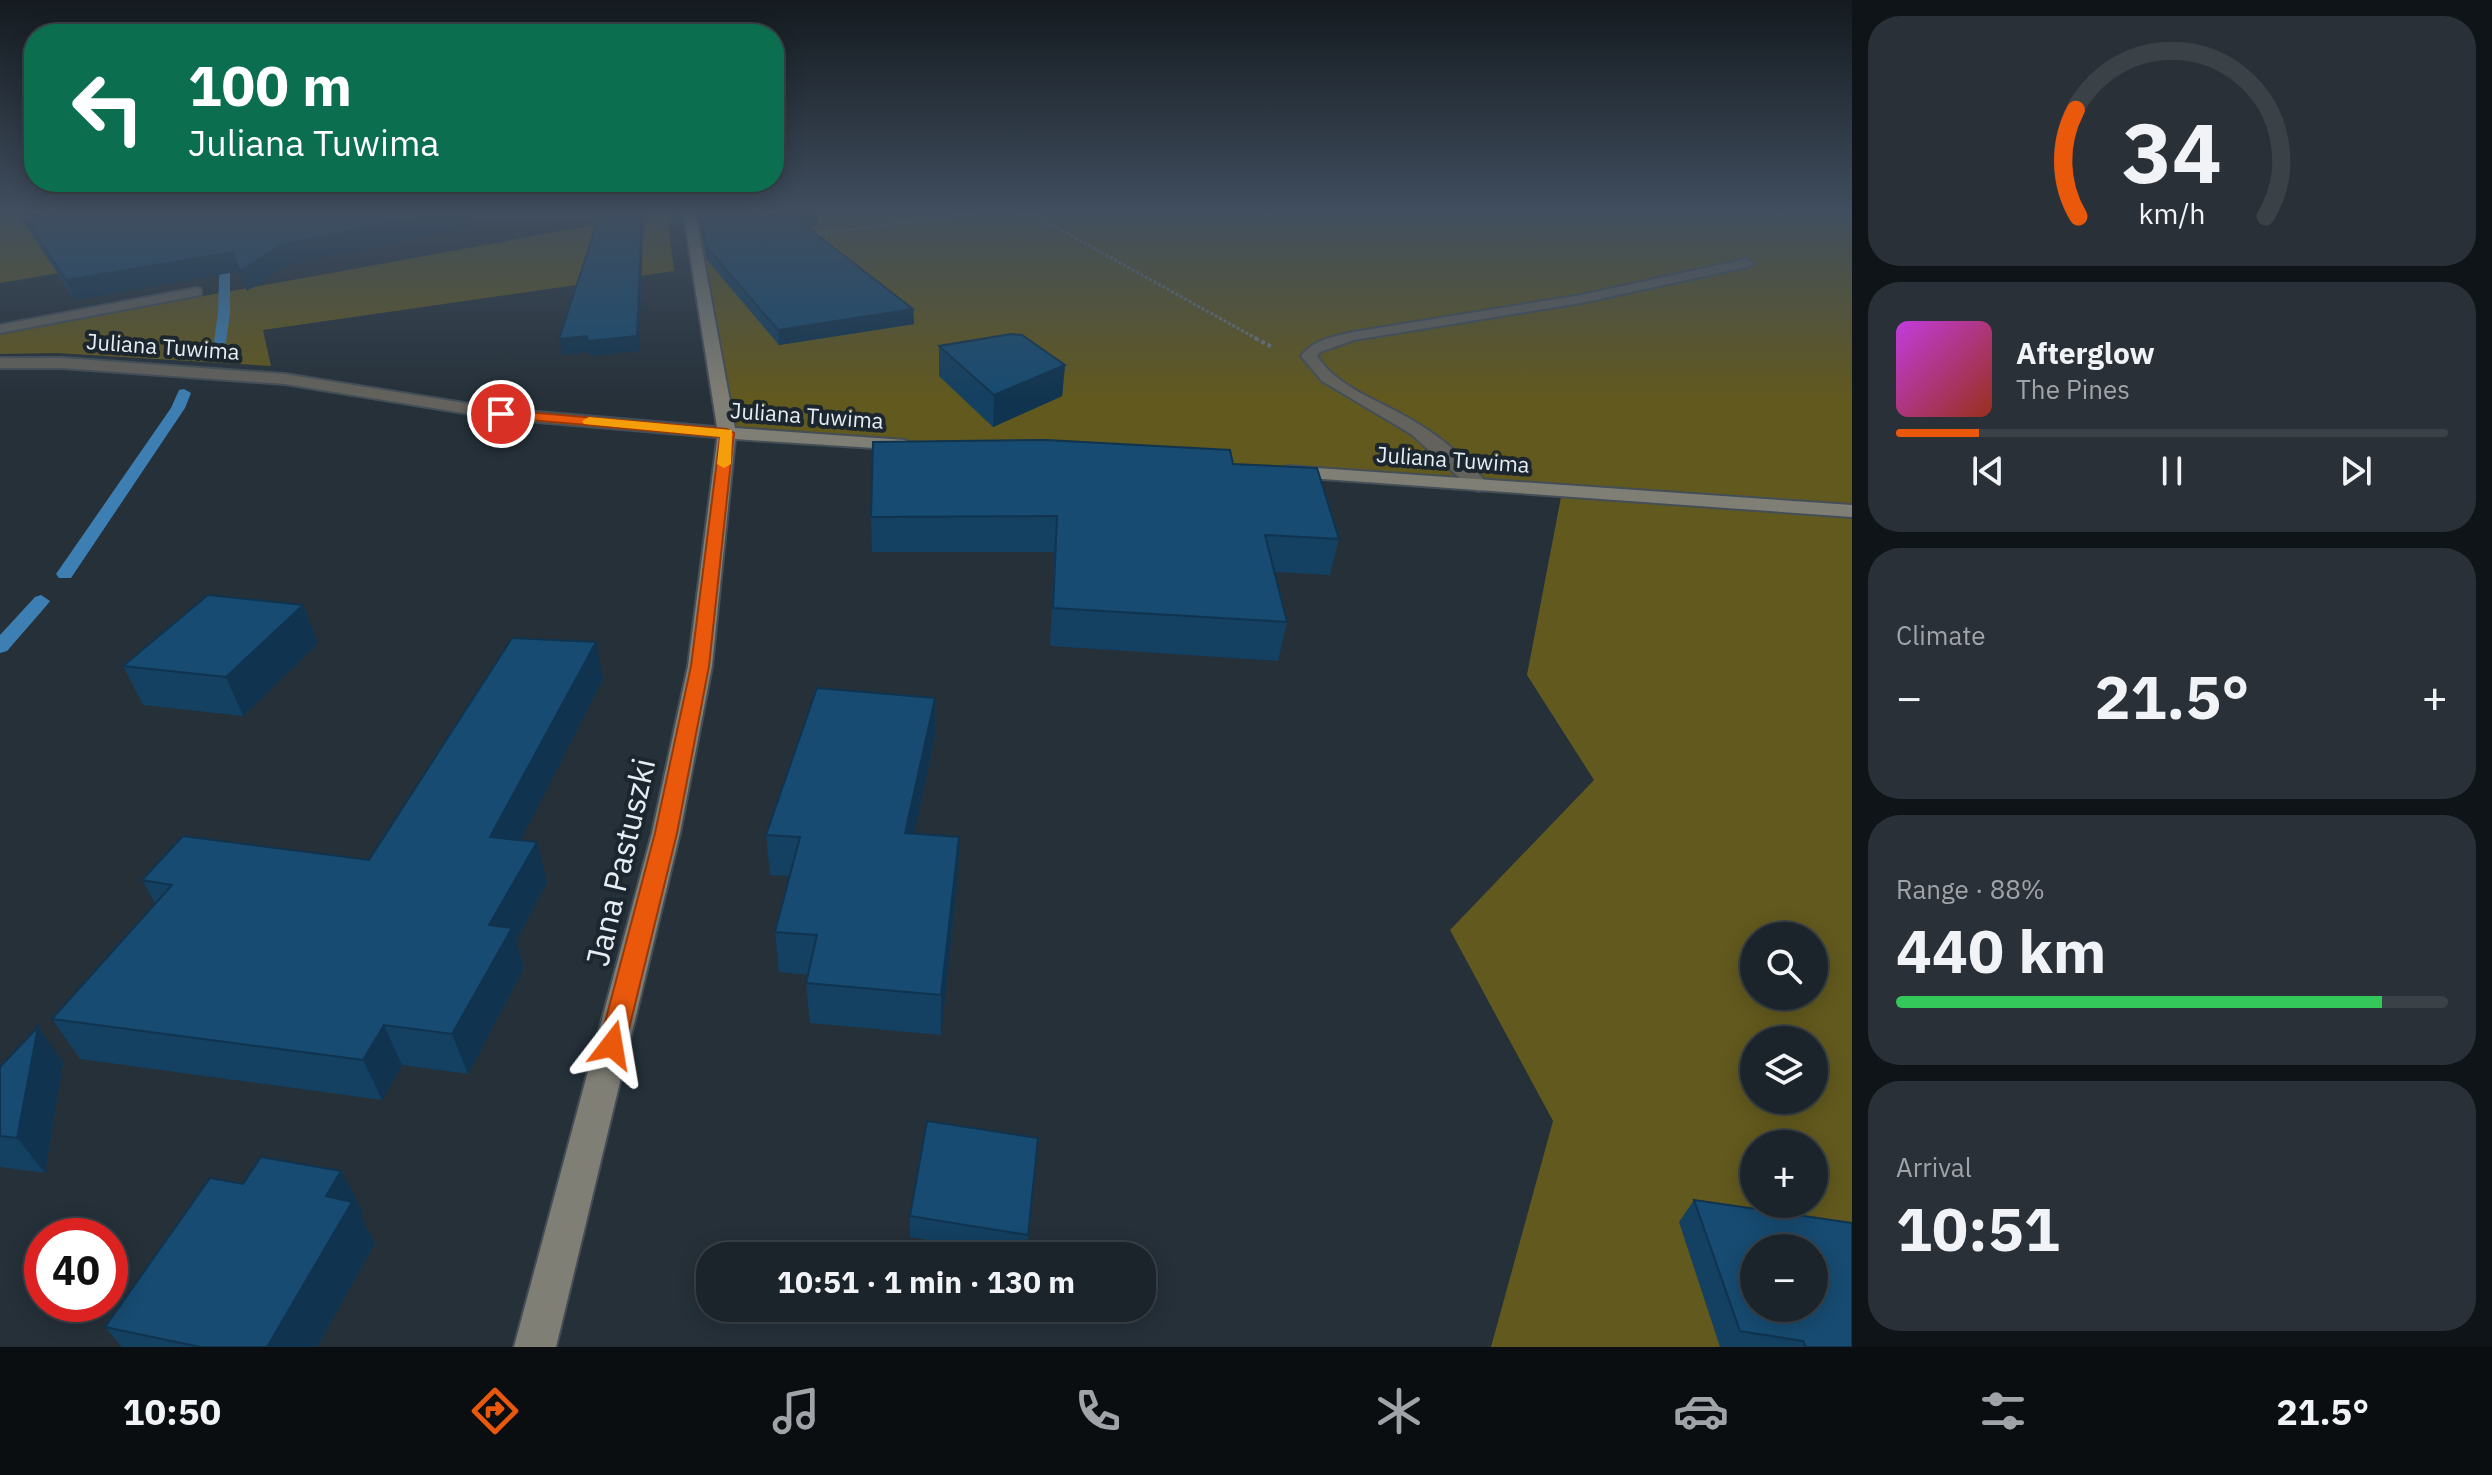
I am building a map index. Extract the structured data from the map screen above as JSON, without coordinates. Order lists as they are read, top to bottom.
{
  "streets": {
    "street": ["Juliana Tuwima", "Jana Pastuszki"]
  },
  "crossings": [
    ["Juliana Tuwima", "Jana Pastuszki"]
  ],
  "page": {
    "turn": ["100 m", "Juliana Tuwima"],
    "song": ["Afterglow", "The Pines"],
    "tile": [
      "Climate",
      ["Range · 88%", "440 km"],
      ["Arrival", "10:51"]
    ],
    "heat": ["−", "21.5°", "+"],
    "map_buttons": ["+", "−"],
    "limit": "40",
    "trip": "10:51 · 1 min · 130 m",
    "tabs": ["10:50", "21.5°"],
    "gauge": ["34", "km/h"]
  }
}
